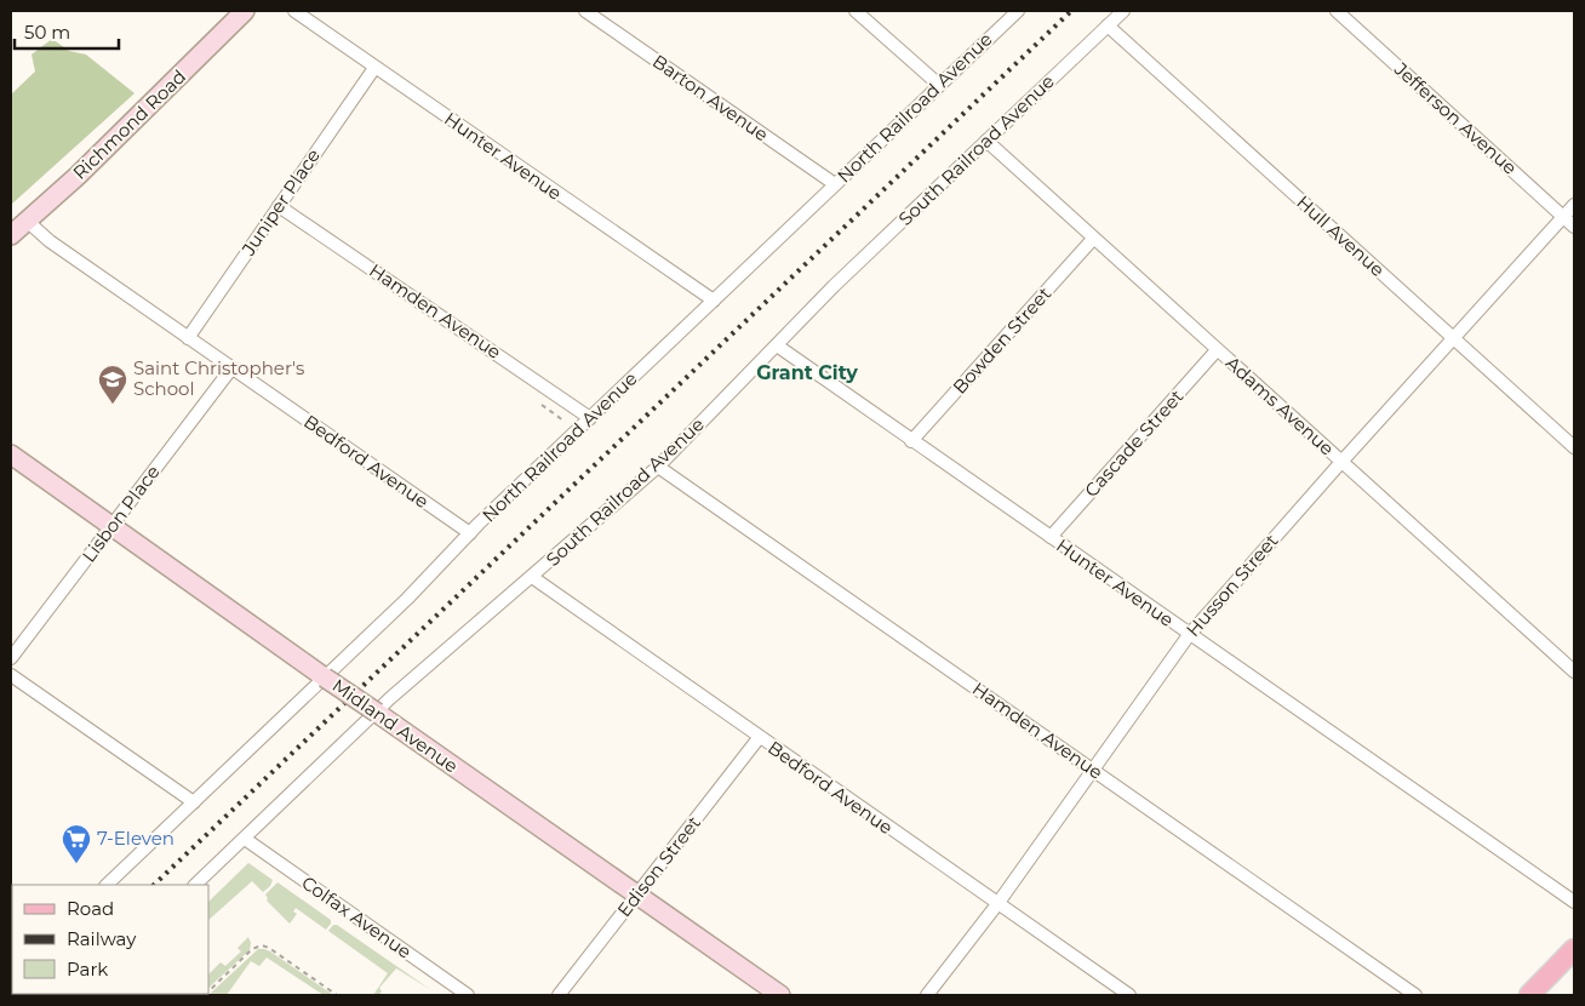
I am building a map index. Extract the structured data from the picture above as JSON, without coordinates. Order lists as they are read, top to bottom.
{
  "streets": {
    "street": [
      "Barton Avenue",
      "North Railroad Avenue",
      "Jefferson Avenue",
      "Richmond Road",
      "South Railroad Avenue",
      "Hunter Avenue",
      "Juniper Place",
      "Hull Avenue",
      "Hamden Avenue",
      "Bowden Street",
      "Adams Avenue",
      "Cascade Street",
      "Bedford Avenue",
      "Lisbon Place",
      "Husson Street",
      "Midland Avenue",
      "Edison Street",
      "Colfax Avenue"
    ]
  },
  "crossings": [
    ["Barton Avenue", "North Railroad Avenue"],
    ["North Railroad Avenue", "Hunter Avenue"],
    ["North Railroad Avenue", "Hamden Avenue"],
    ["North Railroad Avenue", "Bedford Avenue"],
    ["North Railroad Avenue", "Midland Avenue"],
    ["Jefferson Avenue", "Husson Street"],
    ["Richmond Road", "Bedford Avenue"],
    ["South Railroad Avenue", "Hunter Avenue"],
    ["South Railroad Avenue", "Hull Avenue"],
    ["South Railroad Avenue", "Hamden Avenue"],
    ["South Railroad Avenue", "Adams Avenue"],
    ["South Railroad Avenue", "Bedford Avenue"],
    ["South Railroad Avenue", "Midland Avenue"],
    ["South Railroad Avenue", "Colfax Avenue"],
    ["Hunter Avenue", "Juniper Place"],
    ["Hunter Avenue", "Bowden Street"],
    ["Hunter Avenue", "Cascade Street"],
    ["Hunter Avenue", "Husson Street"],
    ["Juniper Place", "Hamden Avenue"],
    ["Juniper Place", "Bedford Avenue"],
    ["Hull Avenue", "Husson Street"],
    ["Hamden Avenue", "Husson Street"],
    ["Bowden Street", "Adams Avenue"],
    ["Adams Avenue", "Cascade Street"],
    ["Adams Avenue", "Husson Street"],
    ["Bedford Avenue", "Lisbon Place"],
    ["Bedford Avenue", "Husson Street"],
    ["Bedford Avenue", "Edison Street"],
    ["Lisbon Place", "Midland Avenue"],
    ["Midland Avenue", "Edison Street"]
  ],
  "districts": ["Grant City"],
  "places": {
    "school or university": ["Saint Christopher's School"],
    "supermarket": ["7-Eleven"]
  },
  "legend": ["Road", "Railway", "Park"],
  "scale_bar": "50 m"
}
